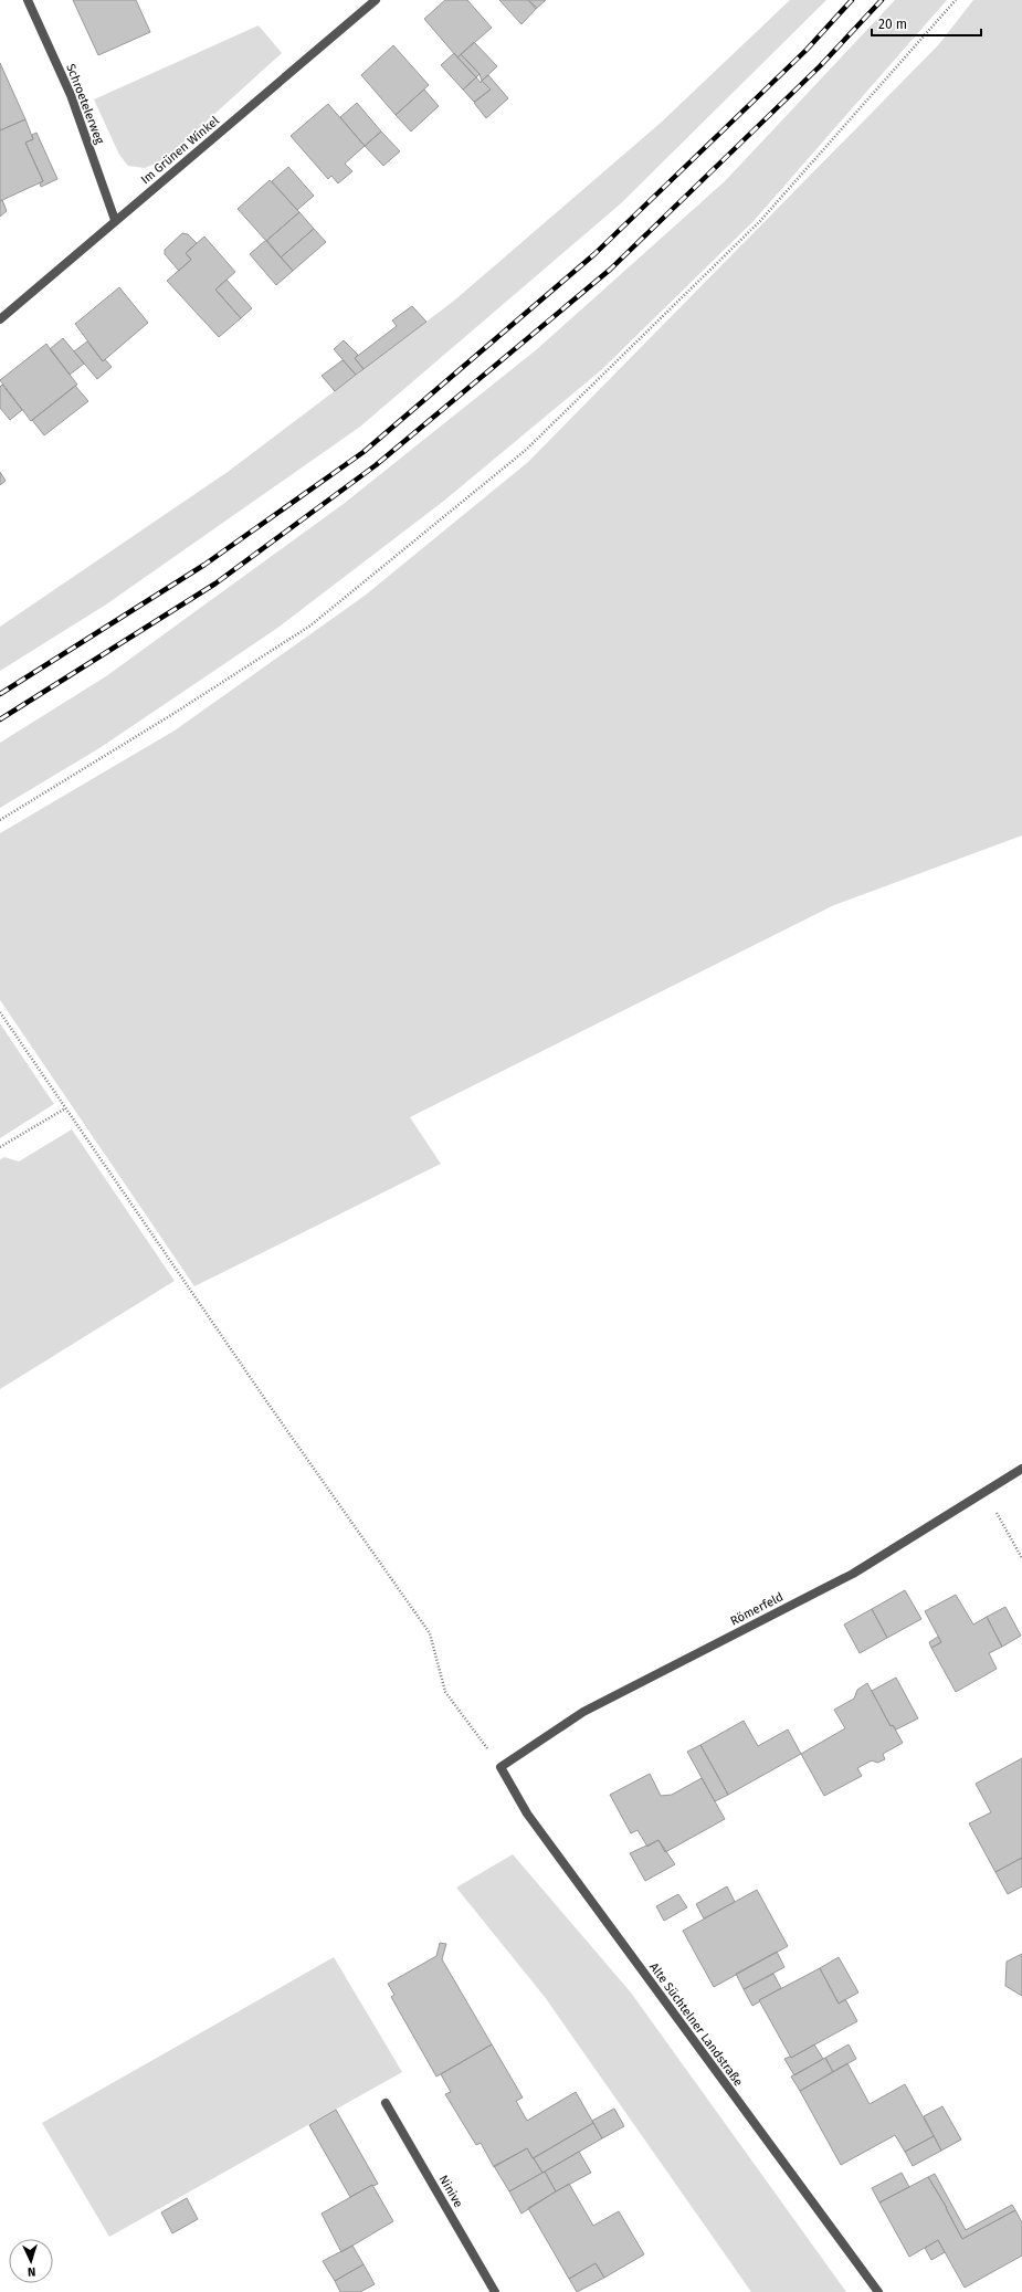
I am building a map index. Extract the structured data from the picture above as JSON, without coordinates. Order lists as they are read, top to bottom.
{
  "streets": {
    "street": [
      "Schroetelerweg",
      "Im Grünen Winkel",
      "Römerfeld",
      "Alte Süchtelner Landstraße",
      "Ninive"
    ]
  },
  "crossings": [
    ["Schroetelerweg", "Im Grünen Winkel"],
    ["Römerfeld", "Alte Süchtelner Landstraße"]
  ],
  "scale_bar": "20 m",
  "north": "bottom"
}
